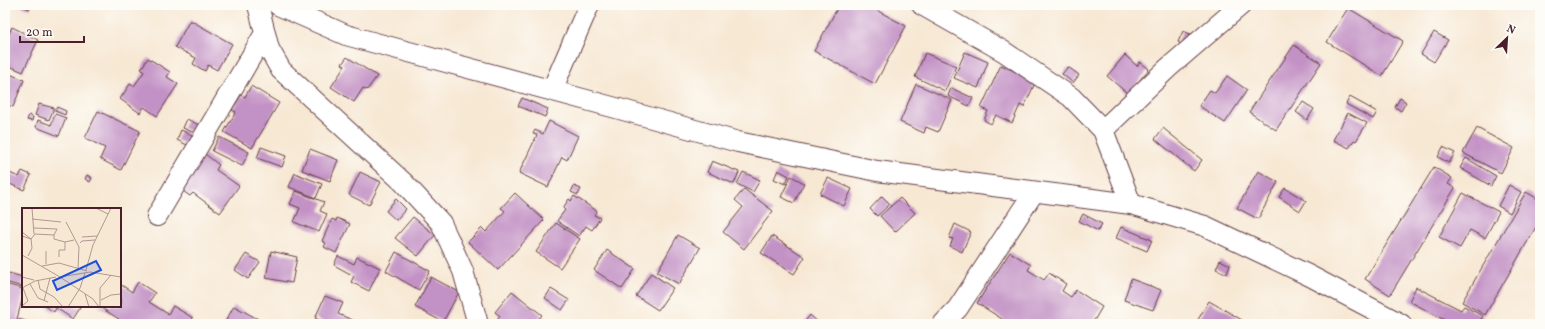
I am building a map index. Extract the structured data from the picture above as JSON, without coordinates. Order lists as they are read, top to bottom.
{
  "scale_bar": "20 m",
  "north": "top right"
}
